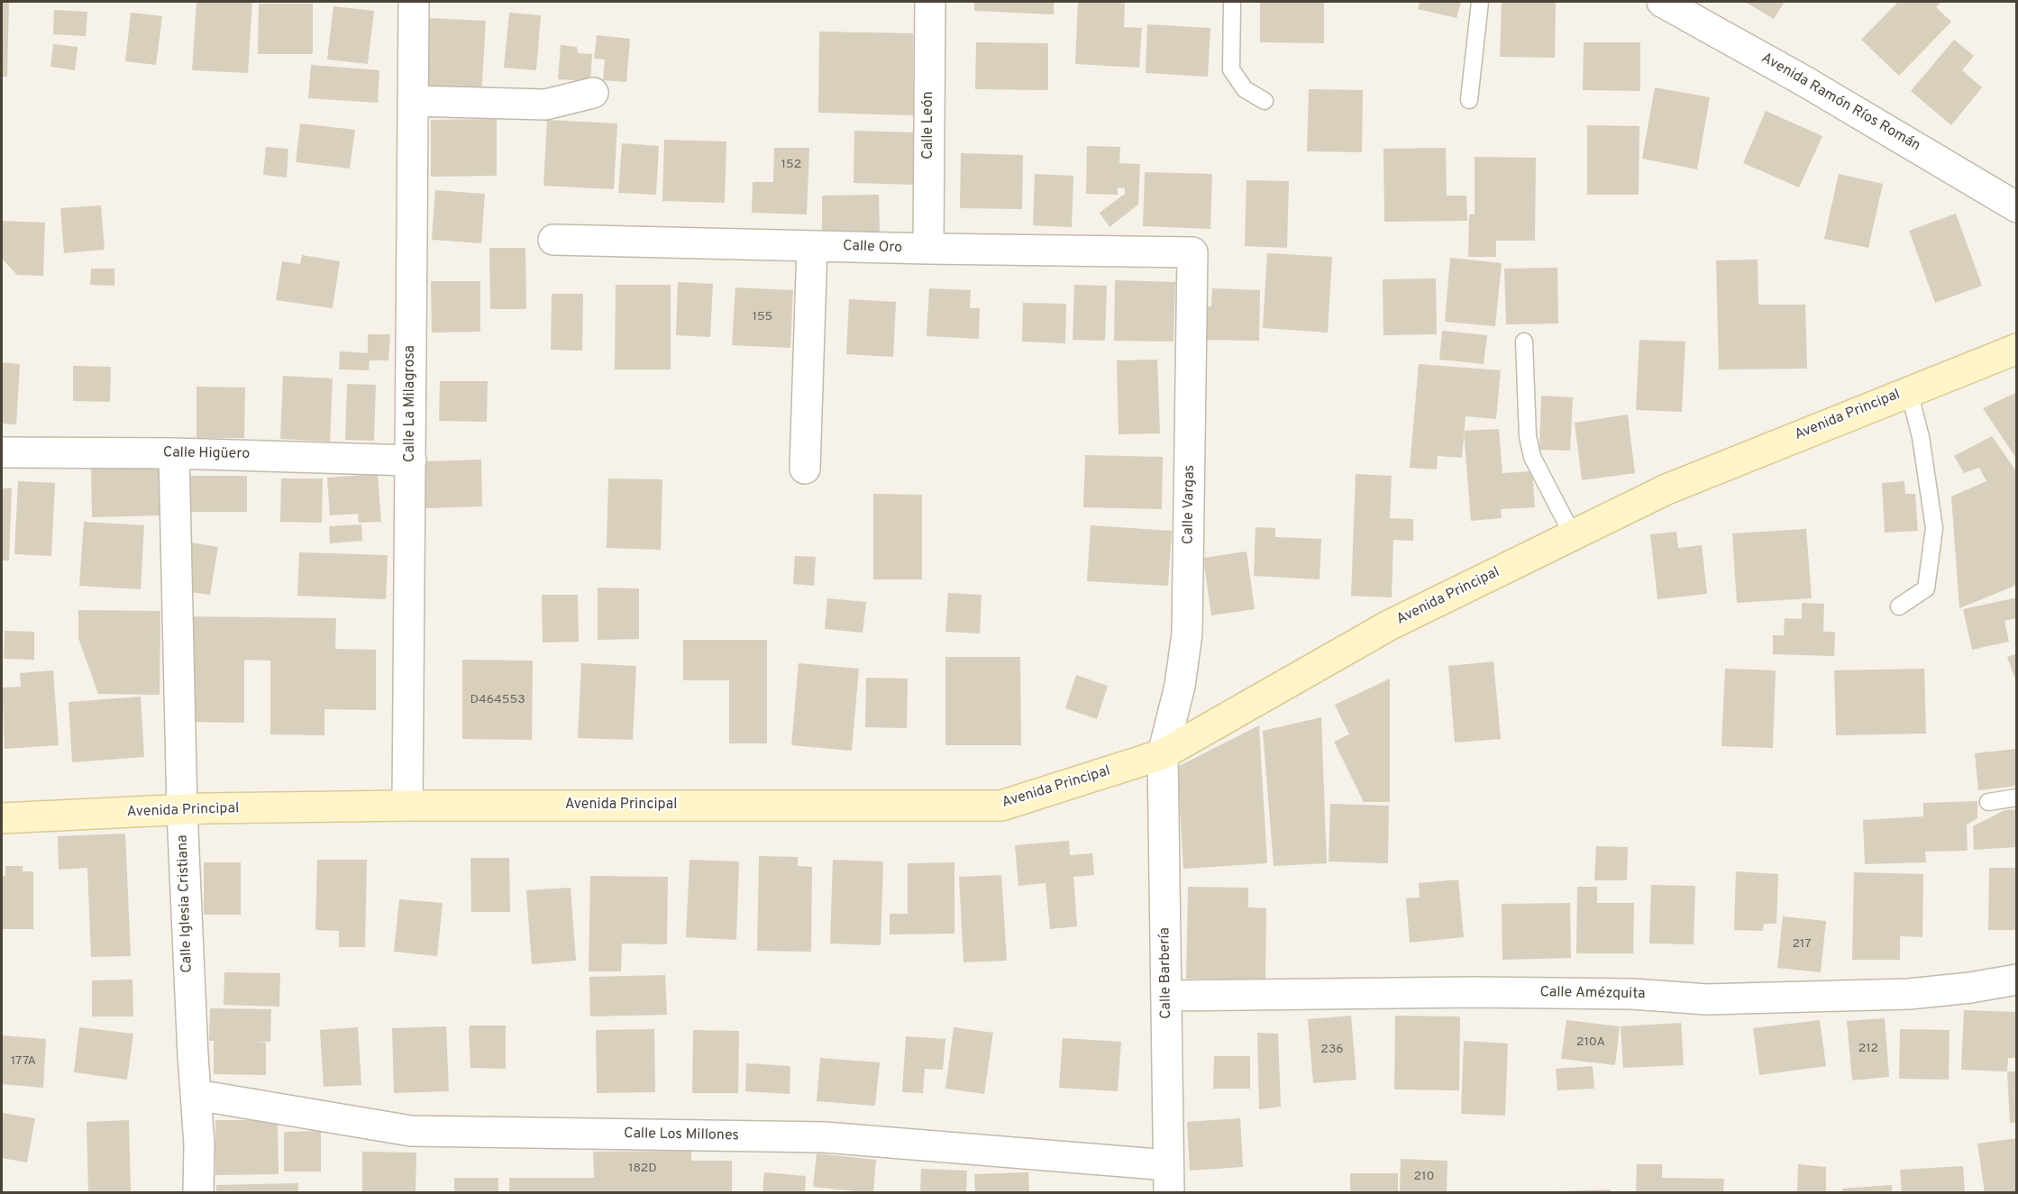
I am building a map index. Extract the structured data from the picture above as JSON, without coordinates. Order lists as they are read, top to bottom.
{
  "streets": {
    "street": [
      "Avenida Ramón Ríos Román",
      "Calle León",
      "Calle Oro",
      "Calle La Milagrosa",
      "Avenida Principal",
      "Calle Higüero",
      "Calle Vargas",
      "Calle Iglesia Cristiana",
      "Calle Barbería",
      "Calle Amézquita",
      "Calle Los Millones"
    ]
  },
  "crossings": [
    ["Calle León", "Calle Oro"],
    ["Calle Oro", "Calle Vargas"],
    ["Calle La Milagrosa", "Avenida Principal"],
    ["Calle La Milagrosa", "Calle Higüero"],
    ["Avenida Principal", "Calle Vargas"],
    ["Avenida Principal", "Calle Iglesia Cristiana"],
    ["Avenida Principal", "Calle Barbería"],
    ["Calle Higüero", "Calle Iglesia Cristiana"],
    ["Calle Vargas", "Calle Barbería"],
    ["Calle Iglesia Cristiana", "Calle Los Millones"],
    ["Calle Barbería", "Calle Amézquita"],
    ["Calle Barbería", "Calle Los Millones"]
  ],
  "house_numbers": [
    "152",
    "155",
    "D464553",
    "217",
    "210A",
    "212",
    "236",
    "177A",
    "182D",
    "210"
  ]
}
